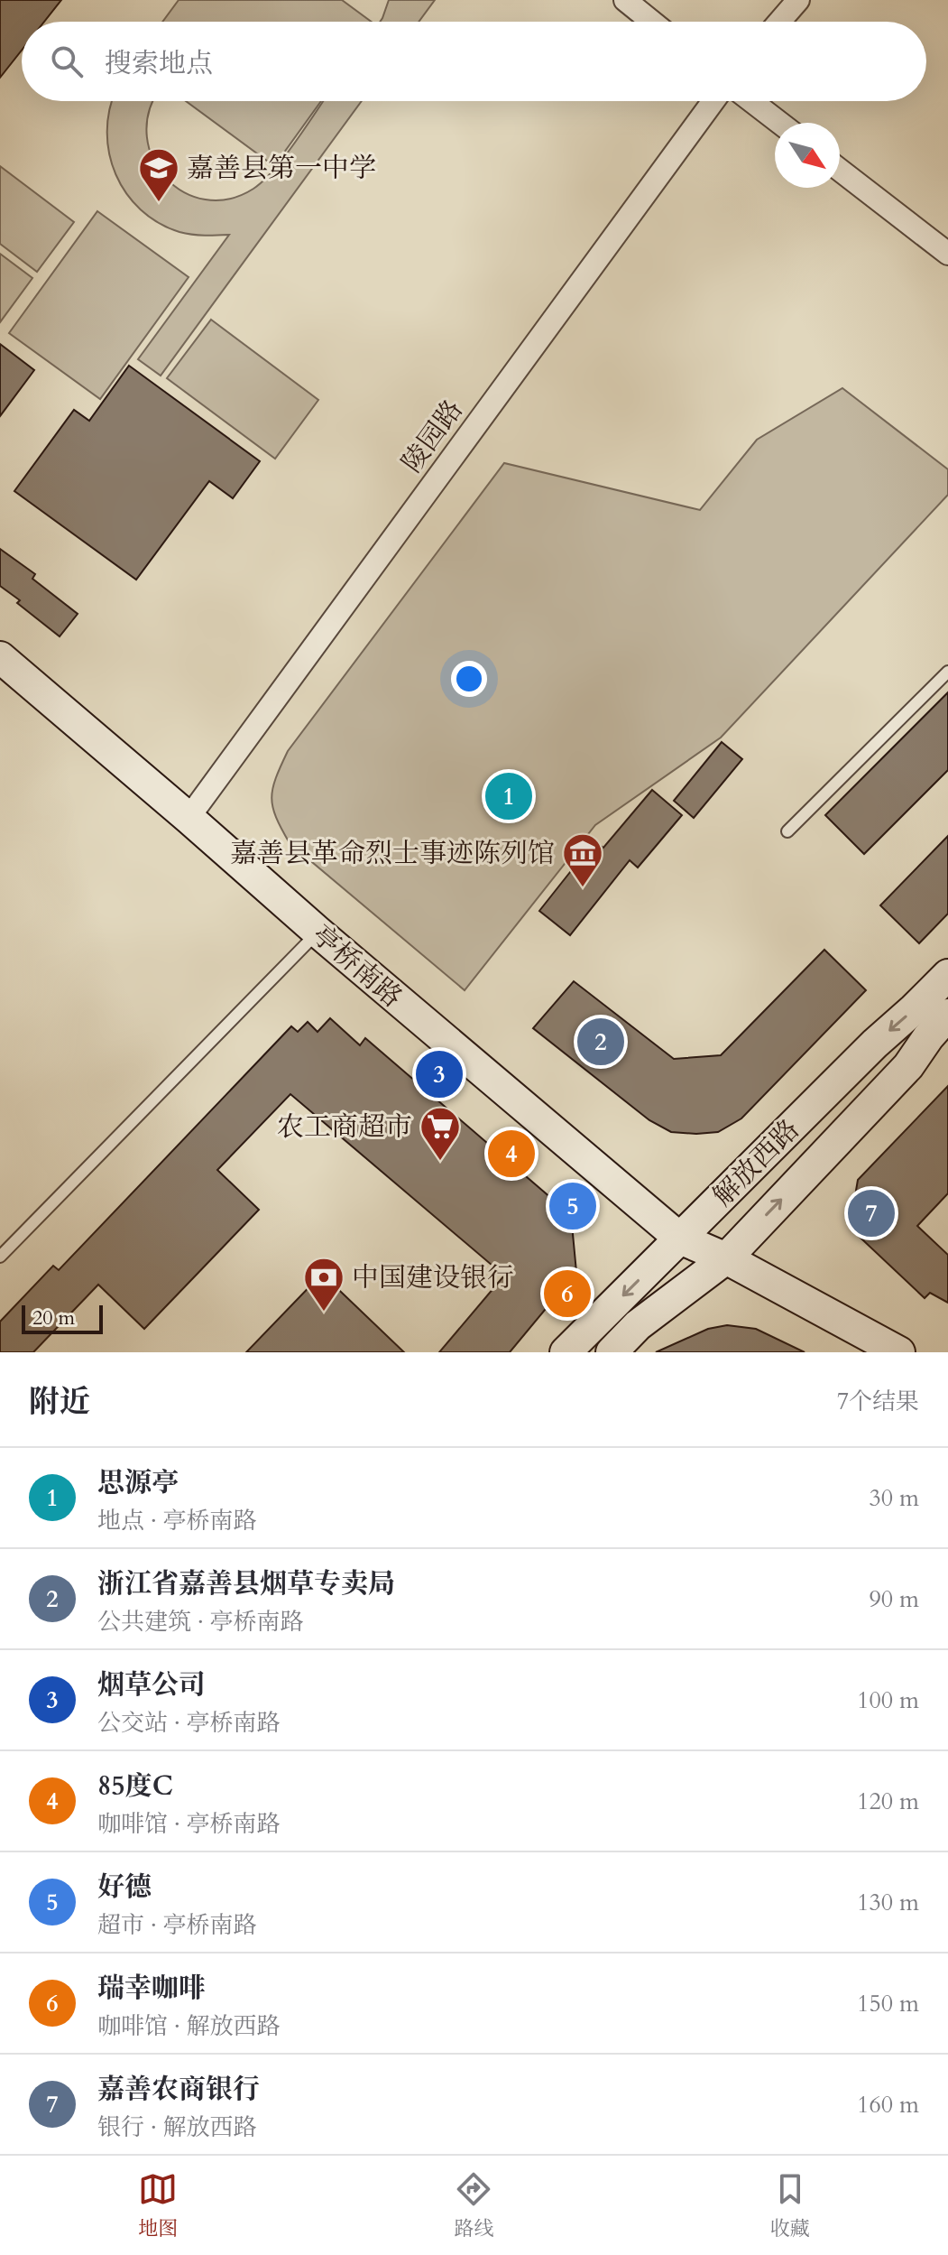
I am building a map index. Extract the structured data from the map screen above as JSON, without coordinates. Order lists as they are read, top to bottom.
{
  "streets": {
    "street": ["陵园路", "亭桥南路", "解放西路"]
  },
  "crossings": [
    ["陵园路", "亭桥南路"],
    ["亭桥南路", "解放西路"]
  ],
  "places": {
    "school or university": ["嘉善县第一中学"],
    "museum": ["嘉善县革命烈士事迹陈列馆"],
    "supermarket": ["农工商超市"],
    "bank": ["中国建设银行"]
  },
  "scale_bar": "20 m",
  "north": "bottom right",
  "page": {
    "search": "搜索地点",
    "pins": [
      "1",
      "2",
      "3",
      "4",
      "5",
      "7",
      "6"
    ],
    "scale": "20 m",
    "heading": ["附近", "7个结果"],
    "list": [
      {
        "mark": "1",
        "name": "思源亭",
        "note": "地点 · 亭桥南路",
        "value": "30 m"
      },
      {
        "mark": "2",
        "name": "浙江省嘉善县烟草专卖局",
        "note": "公共建筑 · 亭桥南路",
        "value": "90 m"
      },
      {
        "mark": "3",
        "name": "烟草公司",
        "note": "公交站 · 亭桥南路",
        "value": "100 m"
      },
      {
        "mark": "4",
        "name": "85度C",
        "note": "咖啡馆 · 亭桥南路",
        "value": "120 m"
      },
      {
        "mark": "5",
        "name": "好德",
        "note": "超市 · 亭桥南路",
        "value": "130 m"
      },
      {
        "mark": "6",
        "name": "瑞幸咖啡",
        "note": "咖啡馆 · 解放西路",
        "value": "150 m"
      },
      {
        "mark": "7",
        "name": "嘉善农商银行",
        "note": "银行 · 解放西路",
        "value": "160 m"
      }
    ],
    "nav": ["地图", "路线", "收藏"]
  }
}
